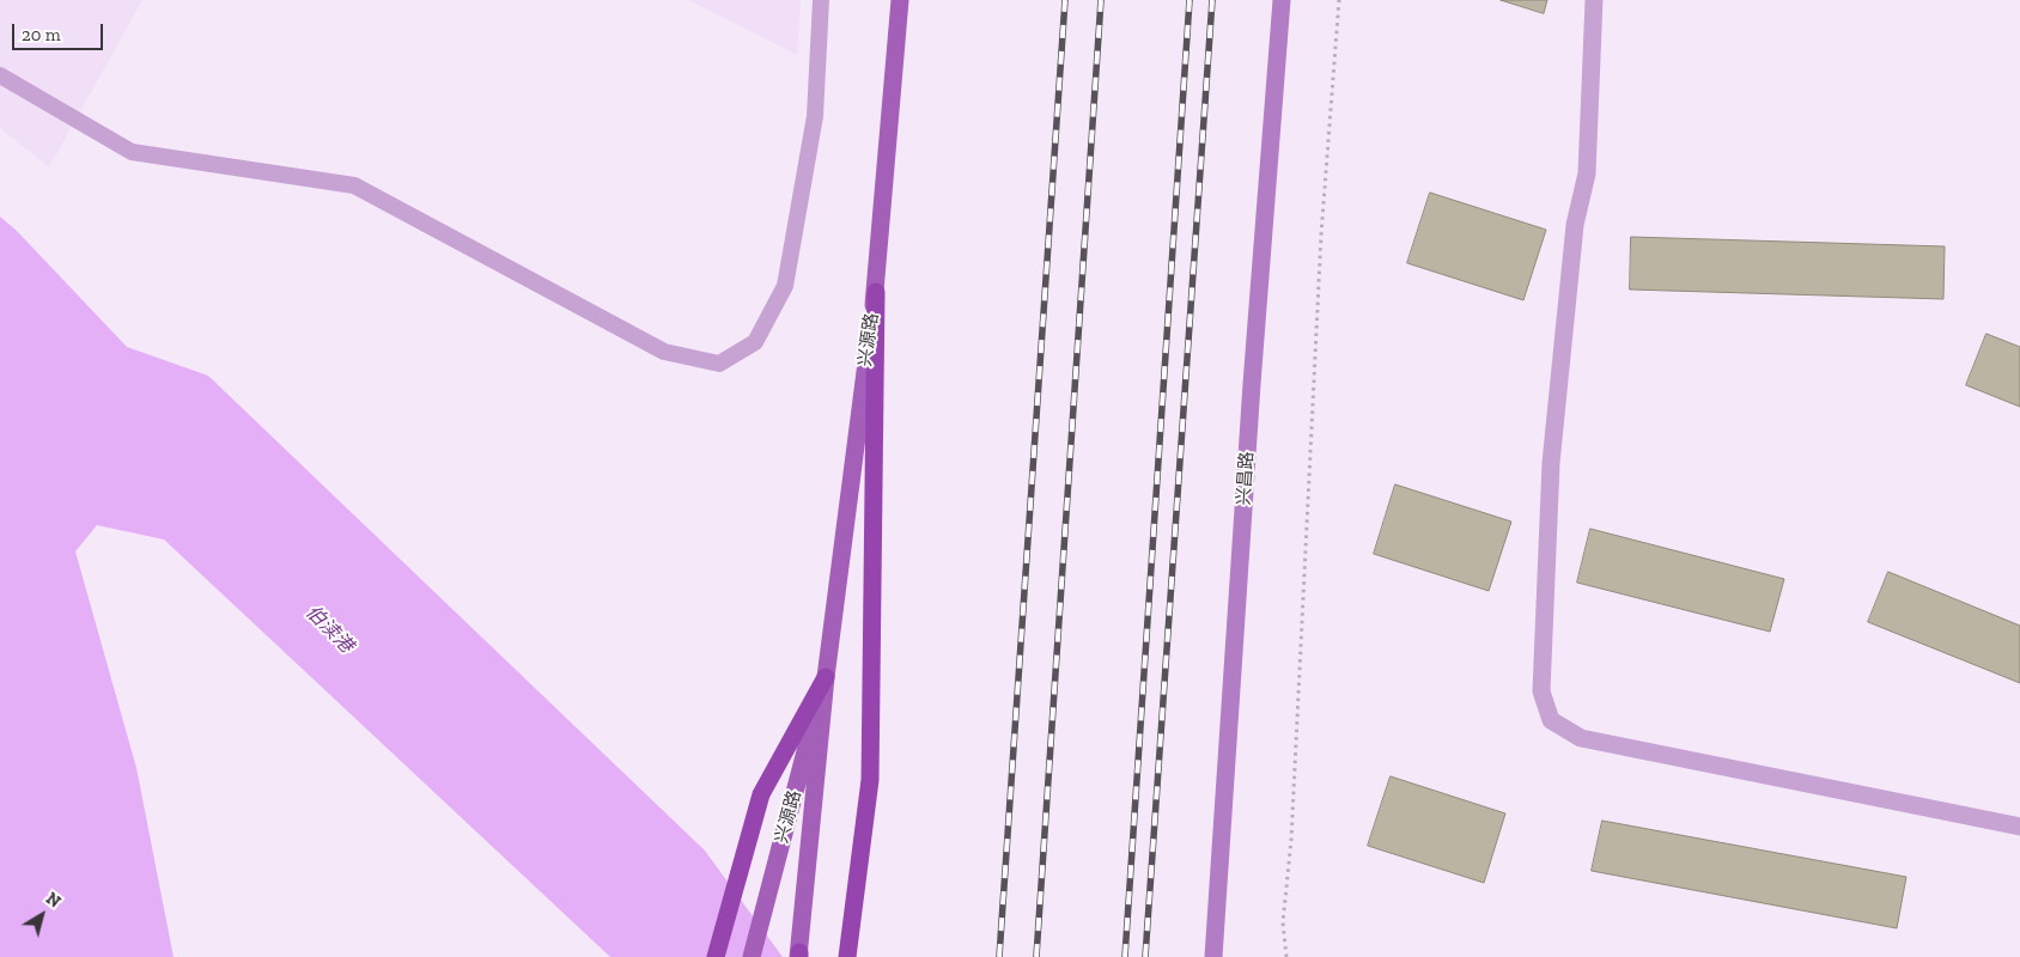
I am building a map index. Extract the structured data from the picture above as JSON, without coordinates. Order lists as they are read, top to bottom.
{
  "streets": {
    "main road": ["兴源路", "兴昌路"]
  },
  "water": ["伯渎港"],
  "scale_bar": "20 m",
  "north": "top right"
}
